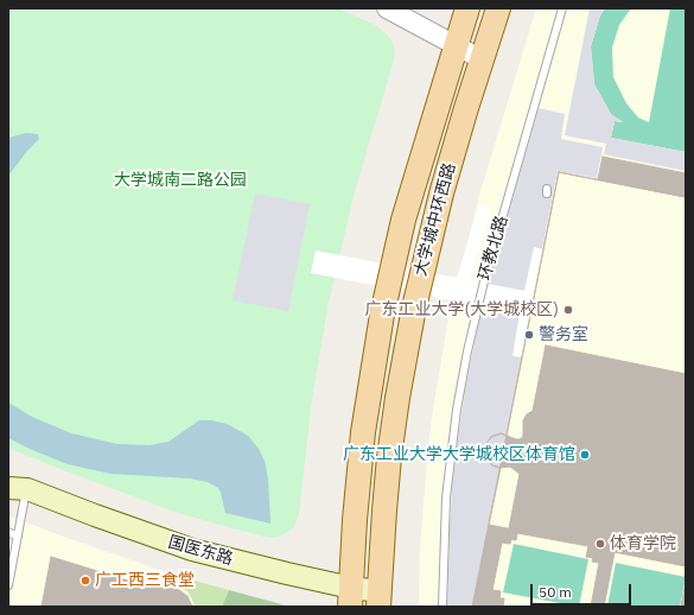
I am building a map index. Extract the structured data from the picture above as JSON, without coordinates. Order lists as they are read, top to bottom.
{
  "streets": {
    "main road": ["大学城中环西路", "国医东路"],
    "lane": ["环教北路"]
  },
  "crossings": [
    ["大学城中环西路", "国医东路"]
  ],
  "parks": ["大学城南二路公园"],
  "places": [
    "广东工业大学(大学城校区)",
    "警务室",
    "广东工业大学大学城校区体育馆",
    "体育学院",
    "广工西三食堂"
  ],
  "scale_bar": "50 m"
}
